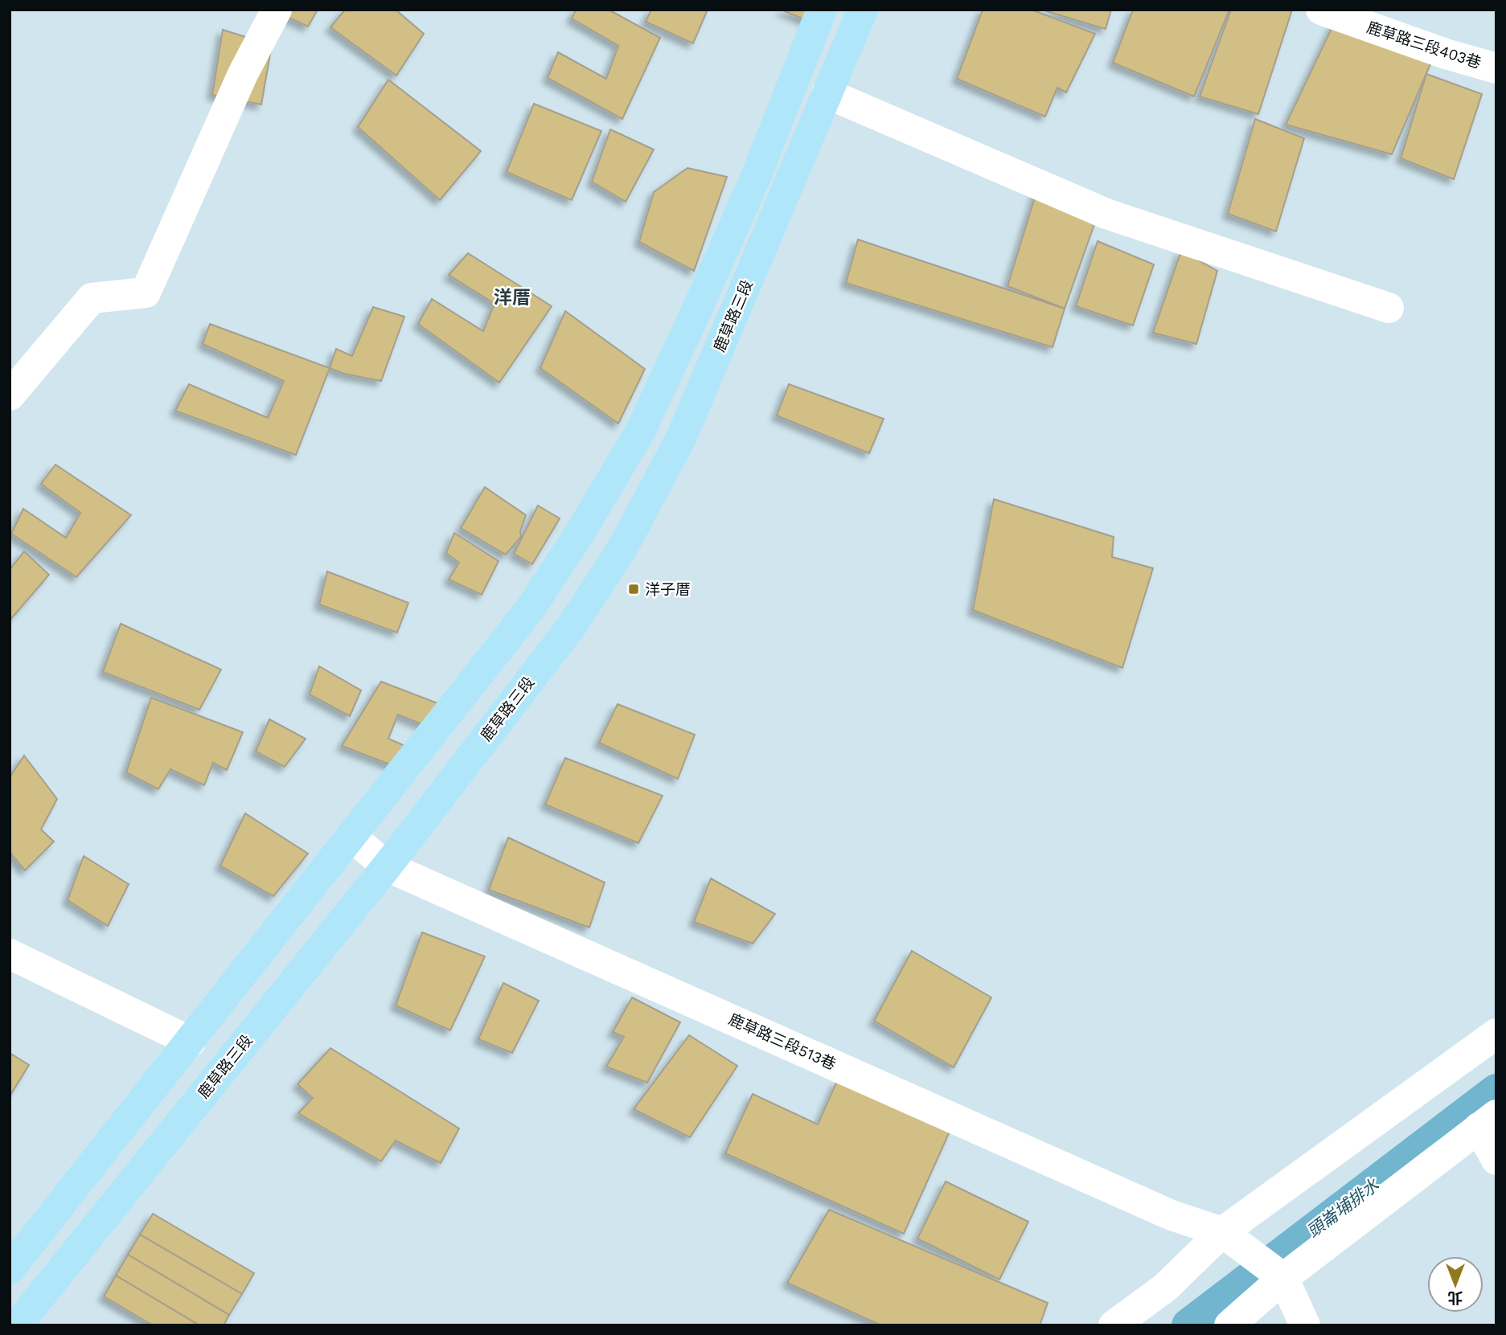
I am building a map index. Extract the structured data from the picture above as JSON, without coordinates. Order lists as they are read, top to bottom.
{
  "streets": {
    "main road": ["鹿草路三段"],
    "lane": ["鹿草路三段403巷", "鹿草路三段513巷"]
  },
  "crossings": [
    ["鹿草路三段", "鹿草路三段513巷"]
  ],
  "districts": ["洋厝"],
  "water": ["頭崙埔排水"],
  "places": {
    "transit": ["洋子厝"]
  },
  "north": "bottom"
}
